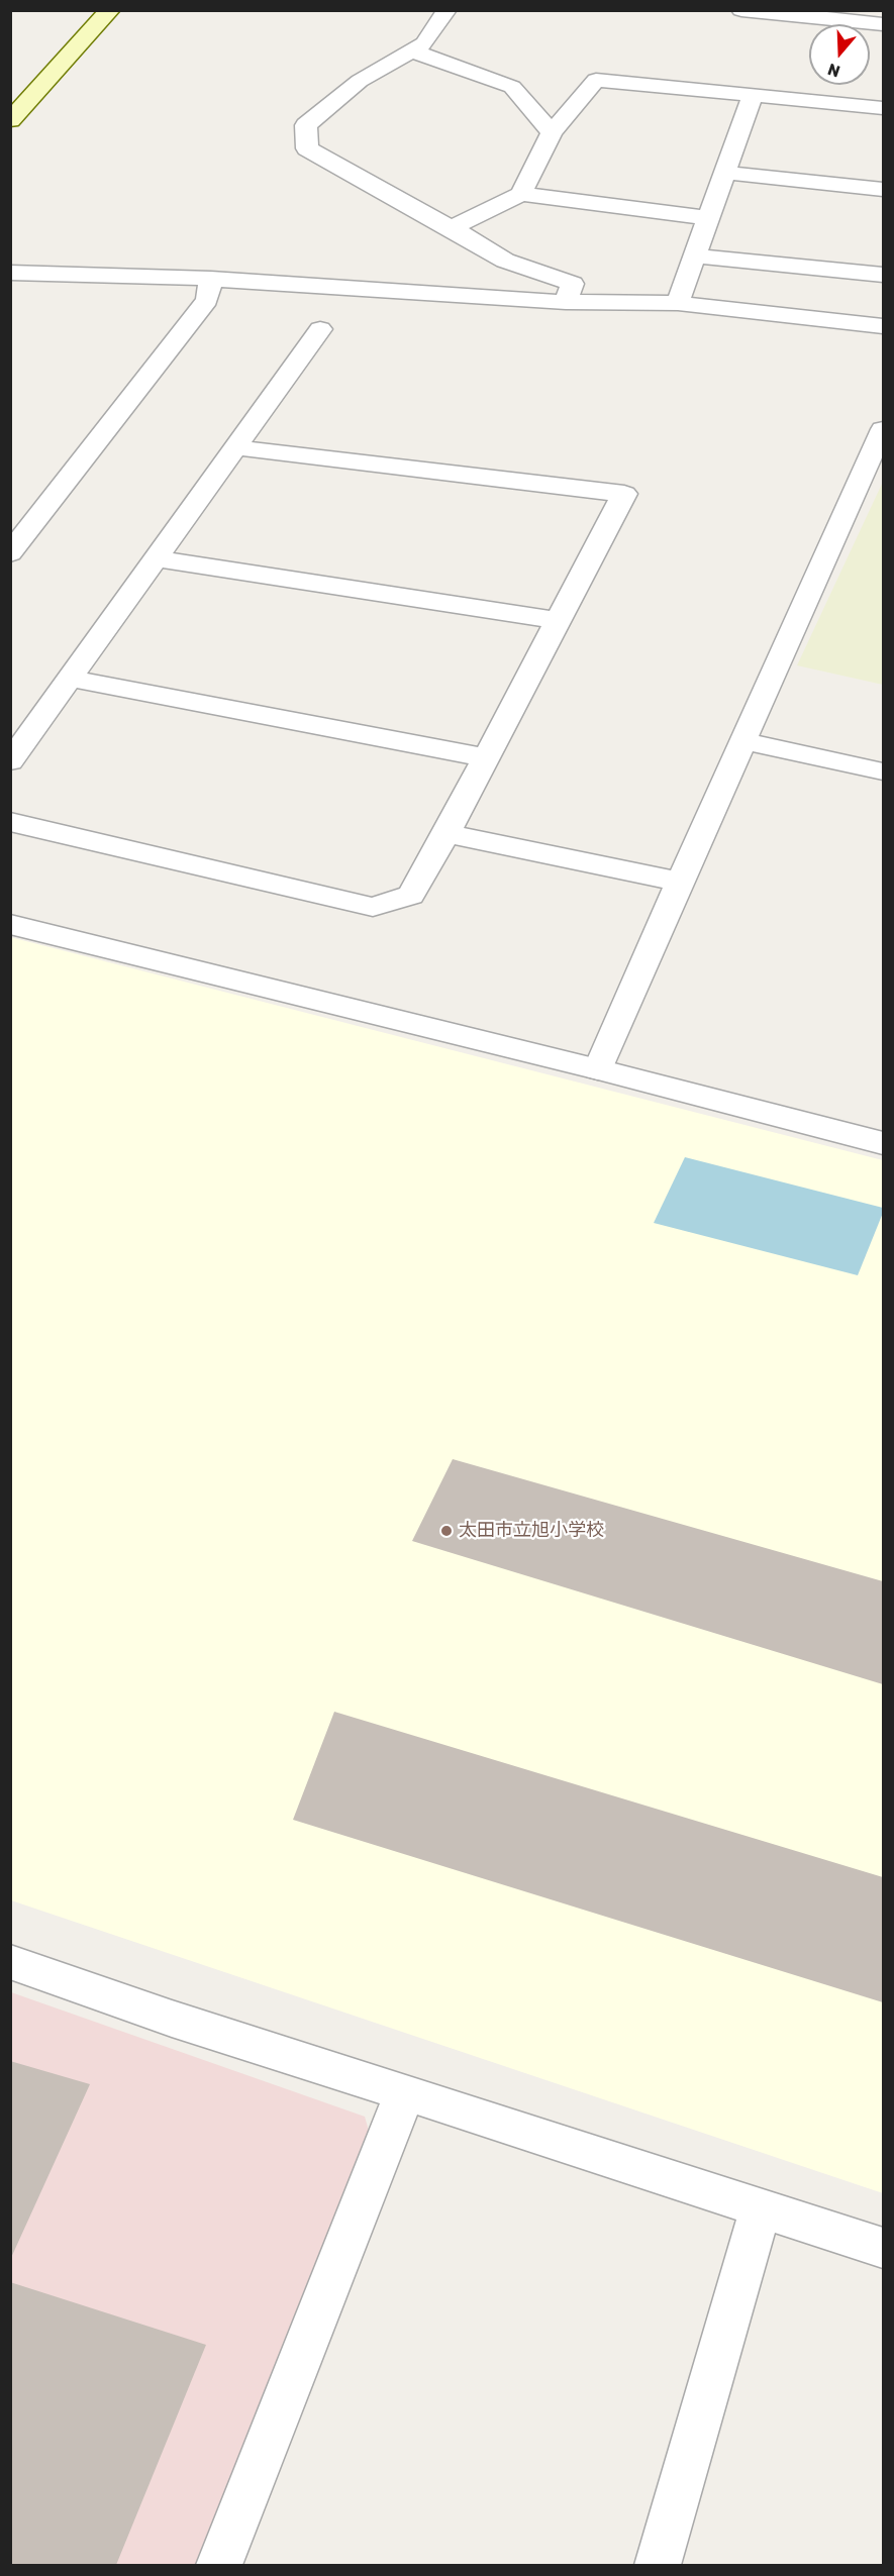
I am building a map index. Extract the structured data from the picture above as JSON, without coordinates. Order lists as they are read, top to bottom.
{
  "places": ["太田市立旭小学校"],
  "north": "bottom"
}
